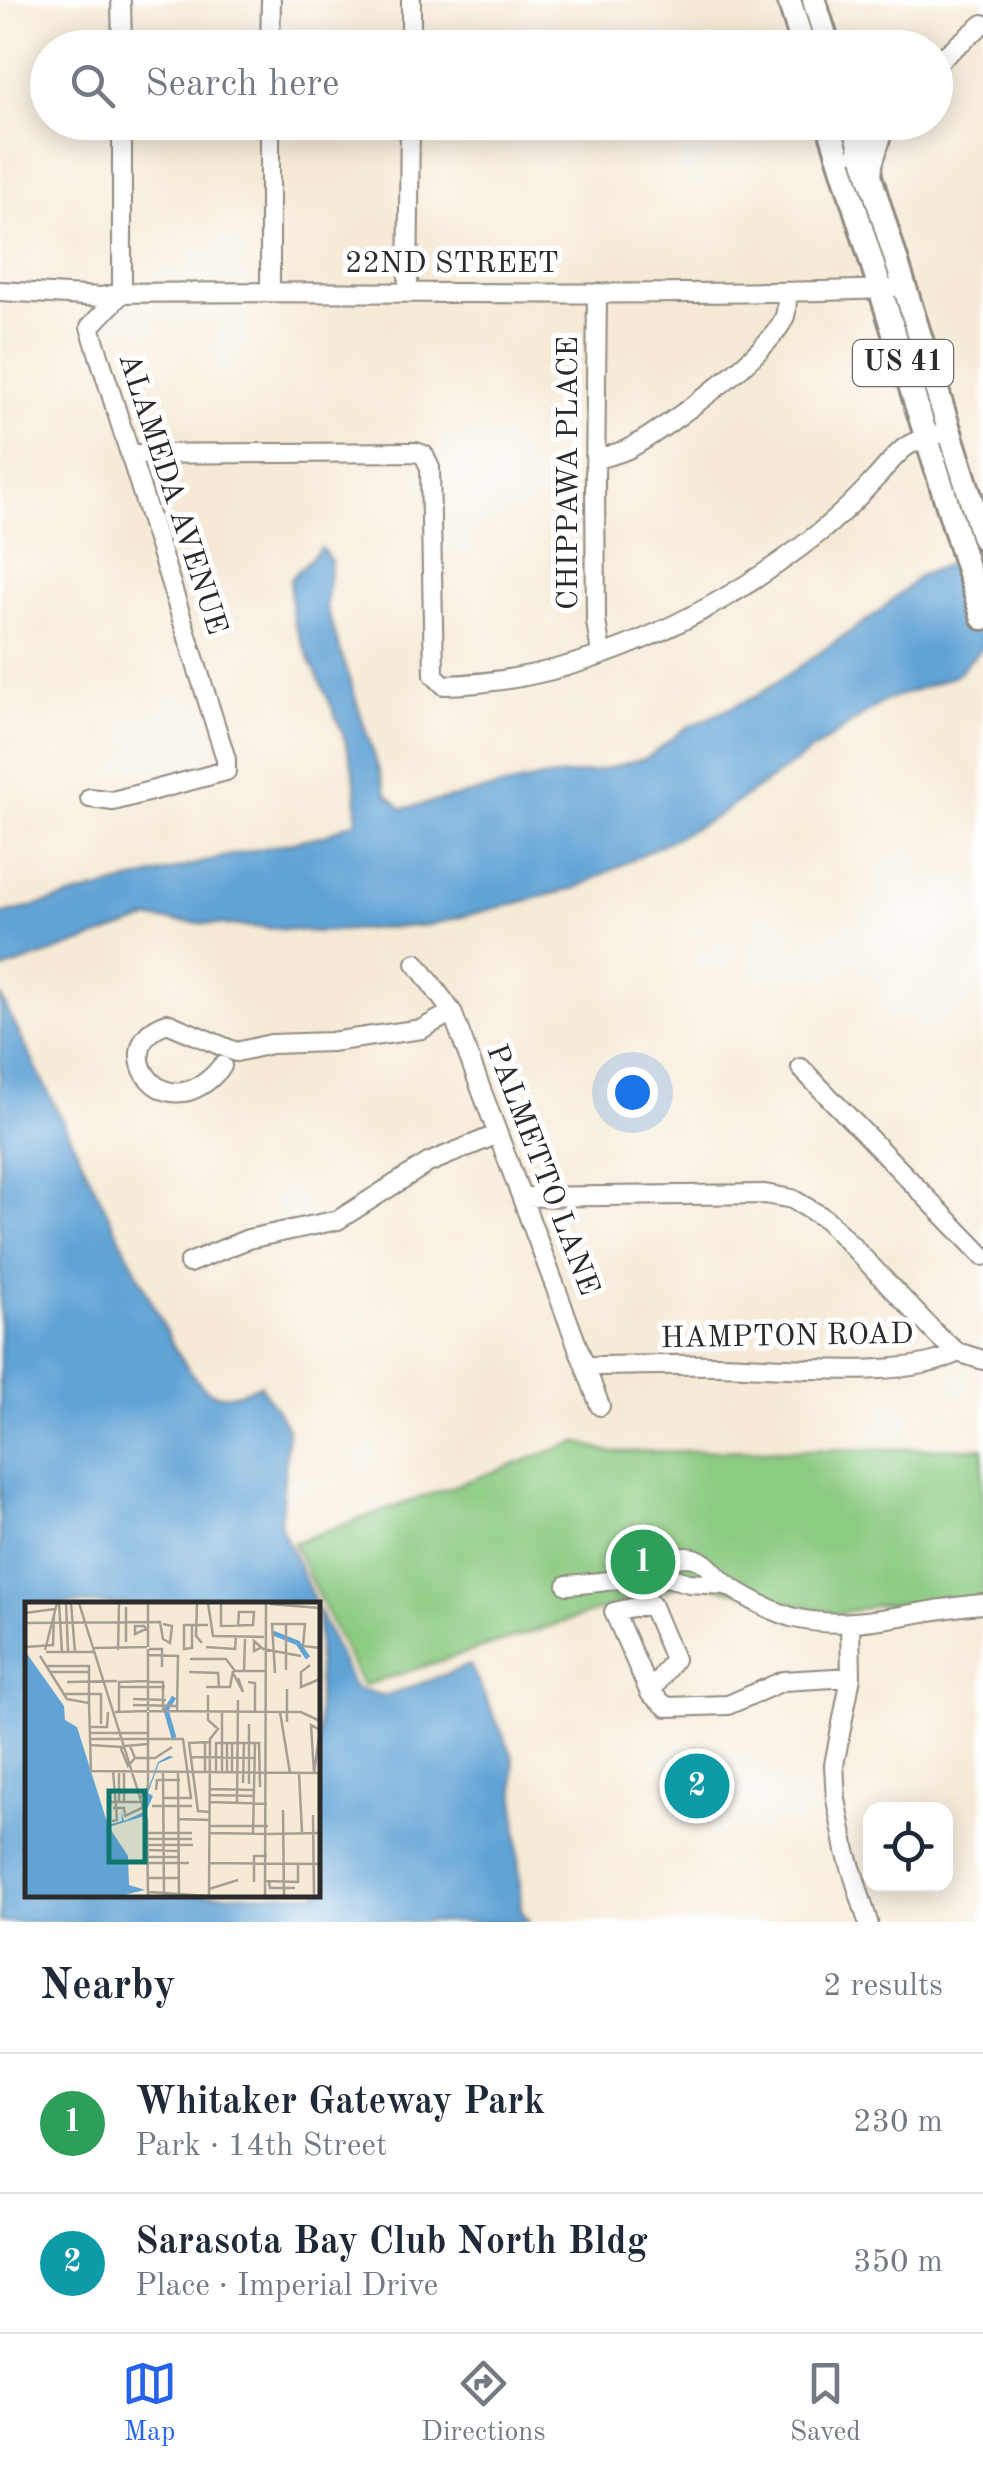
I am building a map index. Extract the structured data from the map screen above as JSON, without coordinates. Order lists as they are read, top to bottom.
{
  "streets": {
    "main road": ["US 41"],
    "street": [
      "22ND STREET",
      "CHIPPAWA PLACE",
      "ALAMEDA AVENUE",
      "PALMETTO LANE",
      "HAMPTON ROAD"
    ]
  },
  "crossings": [
    ["22ND STREET", "US 41"],
    ["22ND STREET", "CHIPPAWA PLACE"],
    ["22ND STREET", "ALAMEDA AVENUE"],
    ["PALMETTO LANE", "HAMPTON ROAD"]
  ],
  "page": {
    "search": "Search here",
    "pins": ["1", "2"],
    "heading": ["Nearby", "2 results"],
    "list": [
      {
        "mark": "1",
        "name": "Whitaker Gateway Park",
        "note": "Park · 14th Street",
        "value": "230 m"
      },
      {
        "mark": "2",
        "name": "Sarasota Bay Club North Bldg",
        "note": "Place · Imperial Drive",
        "value": "350 m"
      }
    ],
    "nav": ["Map", "Directions", "Saved"]
  }
}
